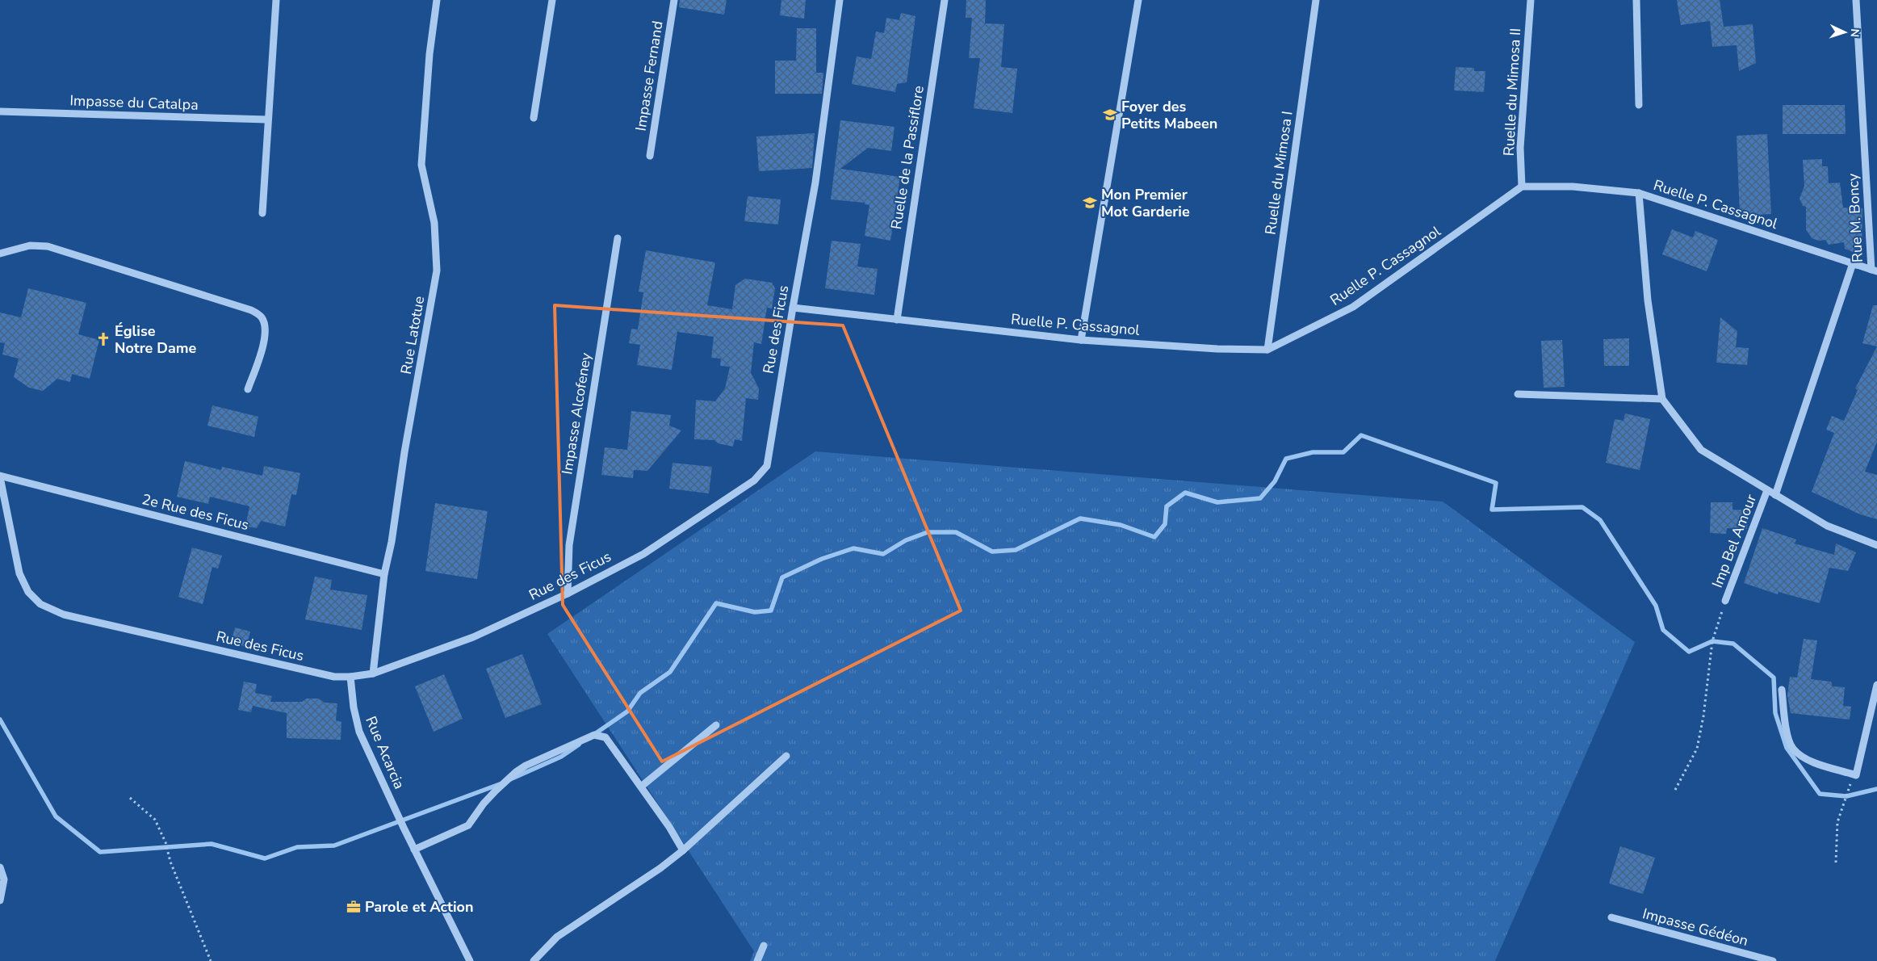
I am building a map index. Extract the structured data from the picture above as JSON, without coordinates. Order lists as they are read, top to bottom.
{
  "streets": {
    "street": [
      "Impasse Fernand",
      "Ruelle du Mimosa II",
      "Impasse du Catalpa",
      "Ruelle de la Passiflore",
      "Ruelle du Mimosa I",
      "Ruelle P. Cassagnol",
      "Rue M. Boncy",
      "Rue des Ficus",
      "Rue Latotue",
      "Impasse Alcofeney",
      "2e Rue des Ficus",
      "Imp Bel Amour",
      "Rue Acarcia",
      "Impasse Gédéon"
    ]
  },
  "crossings": [
    ["Ruelle du Mimosa II", "Ruelle P. Cassagnol"],
    ["Ruelle de la Passiflore", "Ruelle P. Cassagnol"],
    ["Ruelle du Mimosa I", "Ruelle P. Cassagnol"],
    ["Ruelle P. Cassagnol", "Rue M. Boncy"],
    ["Ruelle P. Cassagnol", "Rue des Ficus"],
    ["Rue des Ficus", "Rue Latotue"],
    ["Rue des Ficus", "Impasse Alcofeney"],
    ["Rue des Ficus", "2e Rue des Ficus"],
    ["Rue des Ficus", "Rue Acarcia"],
    ["Rue Latotue", "2e Rue des Ficus"]
  ],
  "places": {
    "school or university": ["Foyer des Petits Mabeen", "Mon Premier Mot Garderie"],
    "church": ["Église Notre Dame"],
    "office": ["Parole et Action"]
  },
  "north": "right"
}
